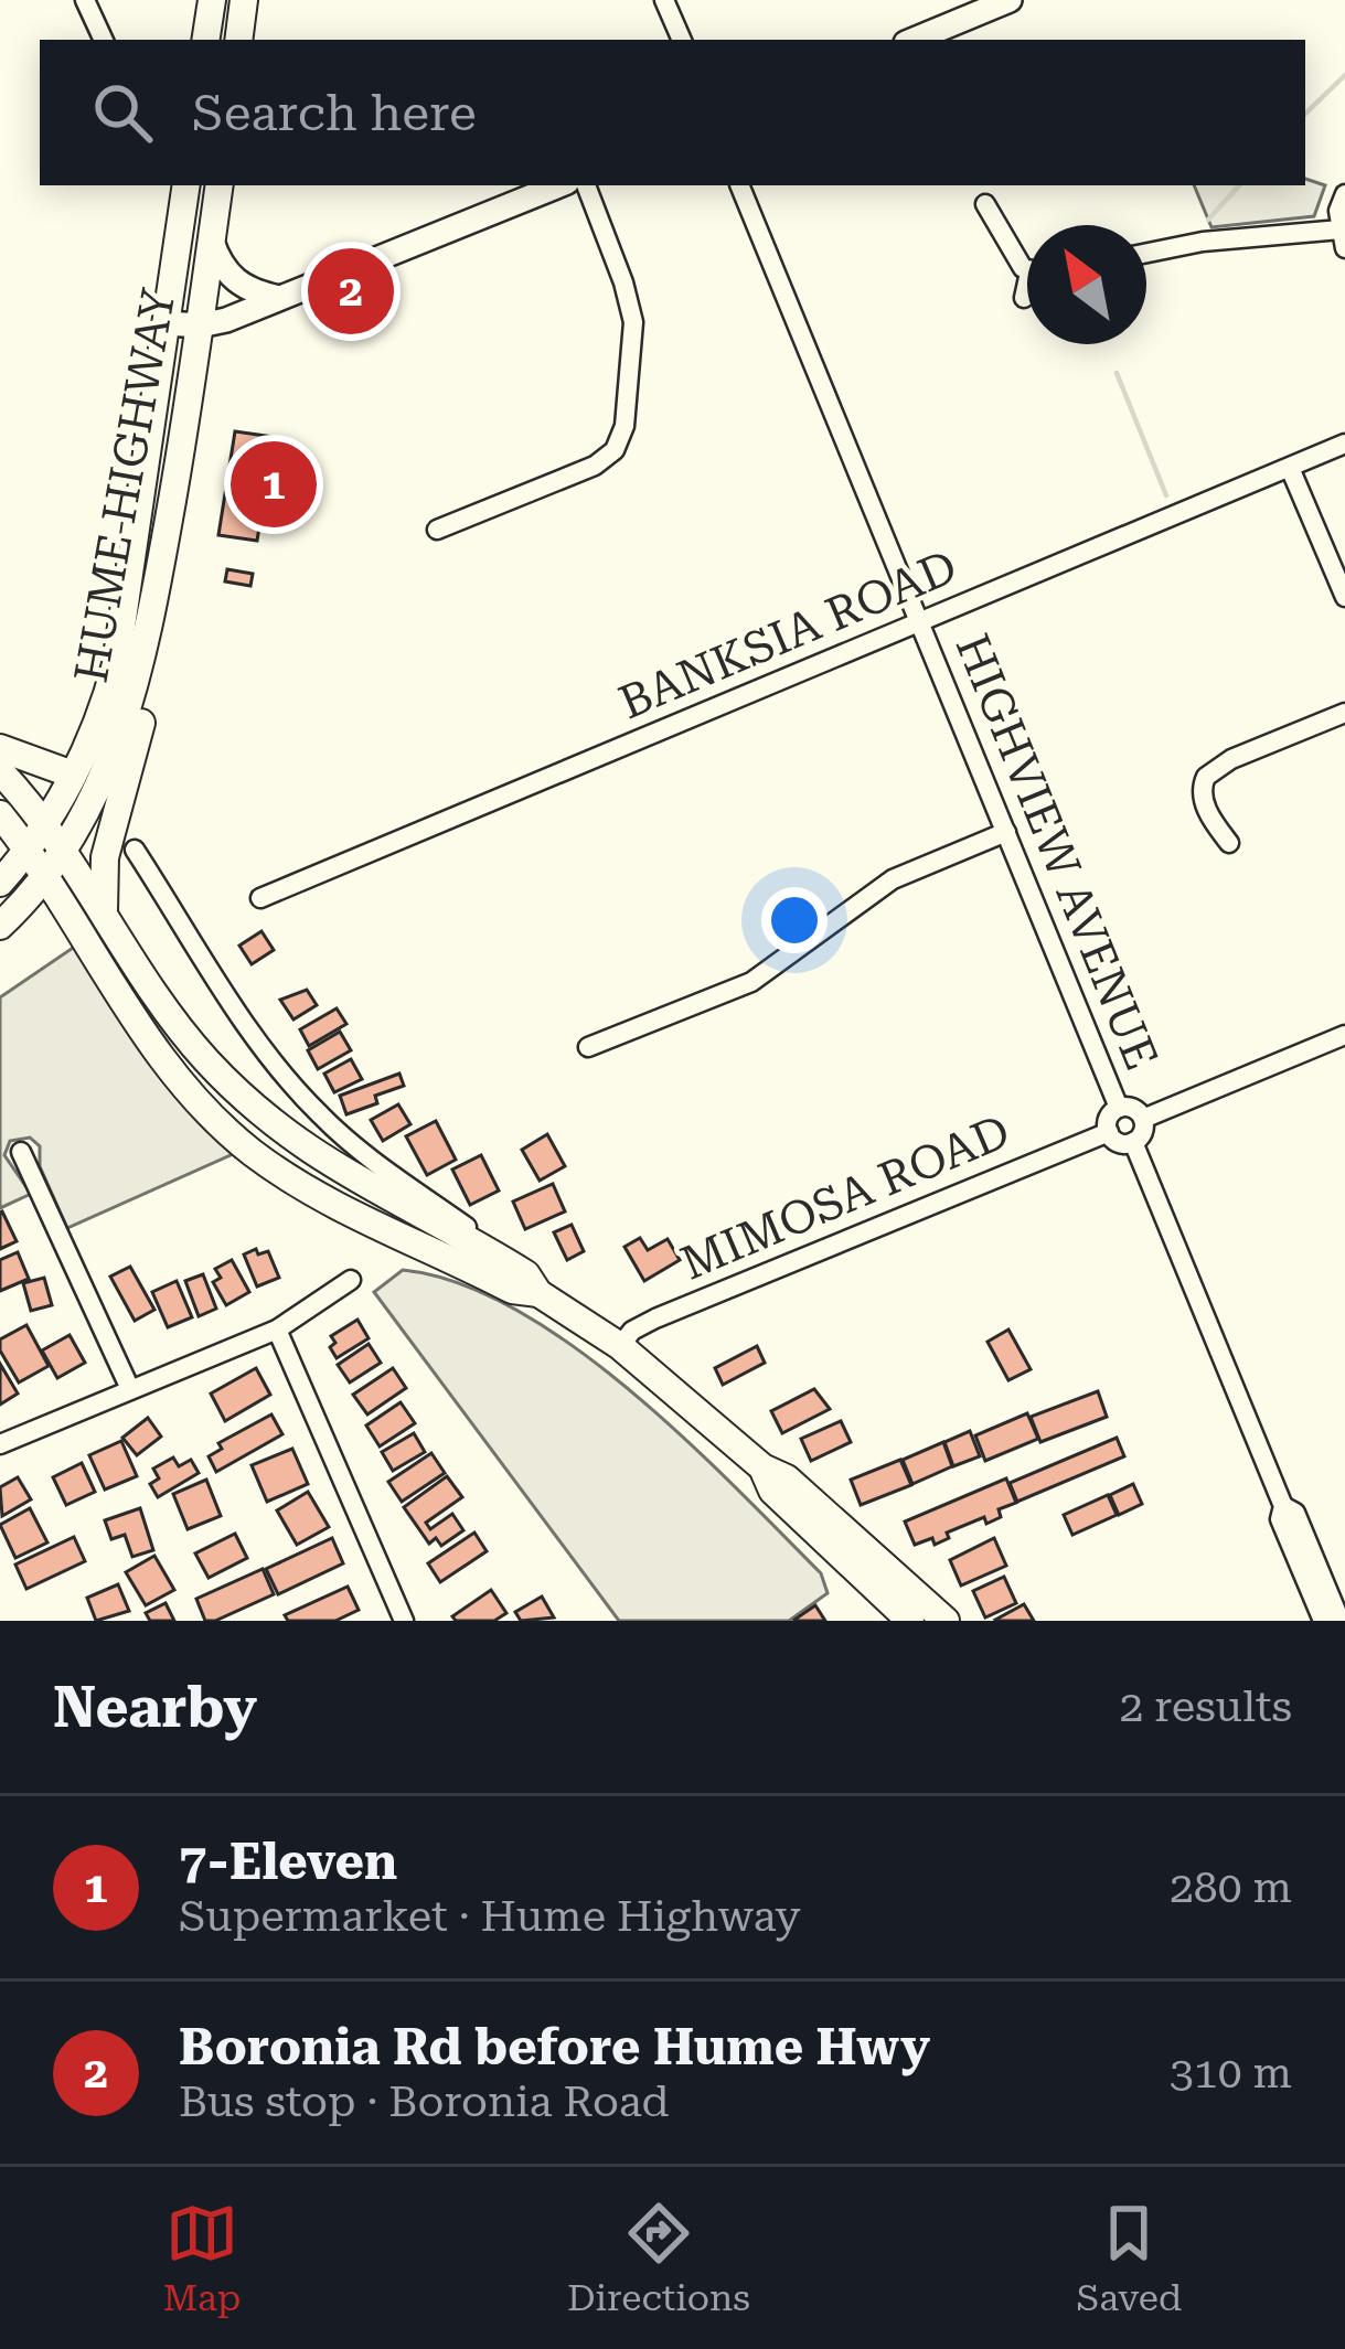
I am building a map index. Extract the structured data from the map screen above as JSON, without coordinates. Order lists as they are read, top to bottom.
{
  "streets": {
    "highway": ["HUME HIGHWAY"],
    "street": ["BANKSIA ROAD", "HIGHVIEW AVENUE", "MIMOSA ROAD"]
  },
  "crossings": [
    ["BANKSIA ROAD", "HIGHVIEW AVENUE"],
    ["HIGHVIEW AVENUE", "MIMOSA ROAD"]
  ],
  "north": "top left",
  "page": {
    "search": "Search here",
    "pins": ["2", "1"],
    "heading": ["Nearby", "2 results"],
    "list": [
      {
        "mark": "1",
        "name": "7-Eleven",
        "note": "Supermarket · Hume Highway",
        "value": "280 m"
      },
      {
        "mark": "2",
        "name": "Boronia Rd before Hume Hwy",
        "note": "Bus stop · Boronia Road",
        "value": "310 m"
      }
    ],
    "nav": ["Map", "Directions", "Saved"]
  }
}
